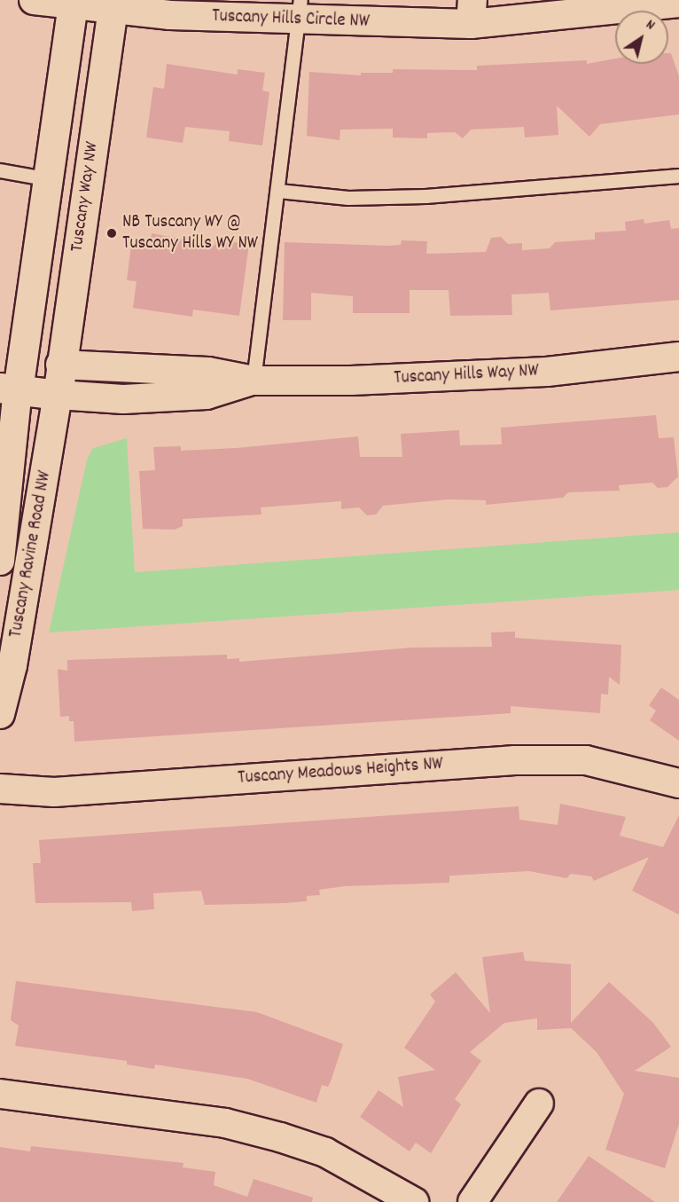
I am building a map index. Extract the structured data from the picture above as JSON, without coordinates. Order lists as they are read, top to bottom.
{
  "streets": {
    "street": [
      "Tuscany Hills Circle NW",
      "Tuscany Way NW",
      "Tuscany Hills Way NW",
      "Tuscany Ravine Road NW",
      "Tuscany Meadows Heights NW"
    ]
  },
  "crossings": [
    ["Tuscany Hills Circle NW", "Tuscany Way NW"],
    ["Tuscany Way NW", "Tuscany Hills Way NW"],
    ["Tuscany Way NW", "Tuscany Ravine Road NW"],
    ["Tuscany Hills Way NW", "Tuscany Ravine Road NW"]
  ],
  "places": ["NB Tuscany WY @ Tuscany Hills WY NW"],
  "north": "top right"
}
